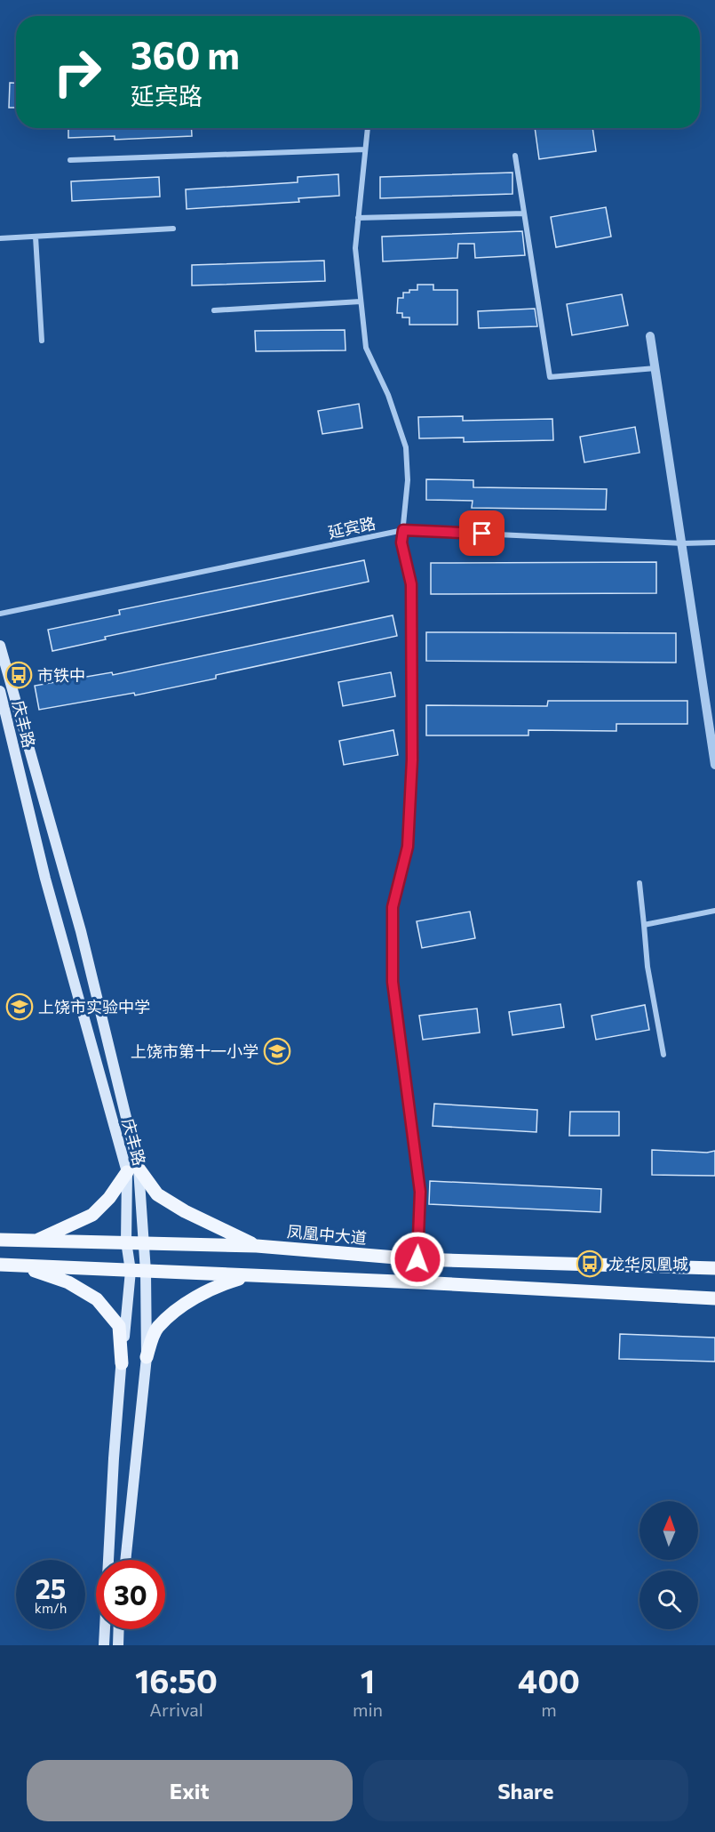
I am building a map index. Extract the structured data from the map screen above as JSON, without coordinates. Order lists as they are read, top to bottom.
{
  "streets": {
    "main road": ["庆丰路", "凤凰中大道"],
    "street": ["延宾路"]
  },
  "crossings": [
    ["庆丰路", "凤凰中大道"]
  ],
  "places": {
    "bus stop": ["市铁中", "龙华凤凰城"],
    "school or university": ["上饶市实验中学", "上饶市第十一小学"]
  },
  "north": "top",
  "page": {
    "turn": ["360 m", "延宾路"],
    "speed": "25 km/h",
    "limit": "30",
    "eta": [
      "16:50",
      "Arrival",
      "1",
      "min",
      "400",
      "m"
    ],
    "buttons": ["Exit", "Share"]
  }
}
